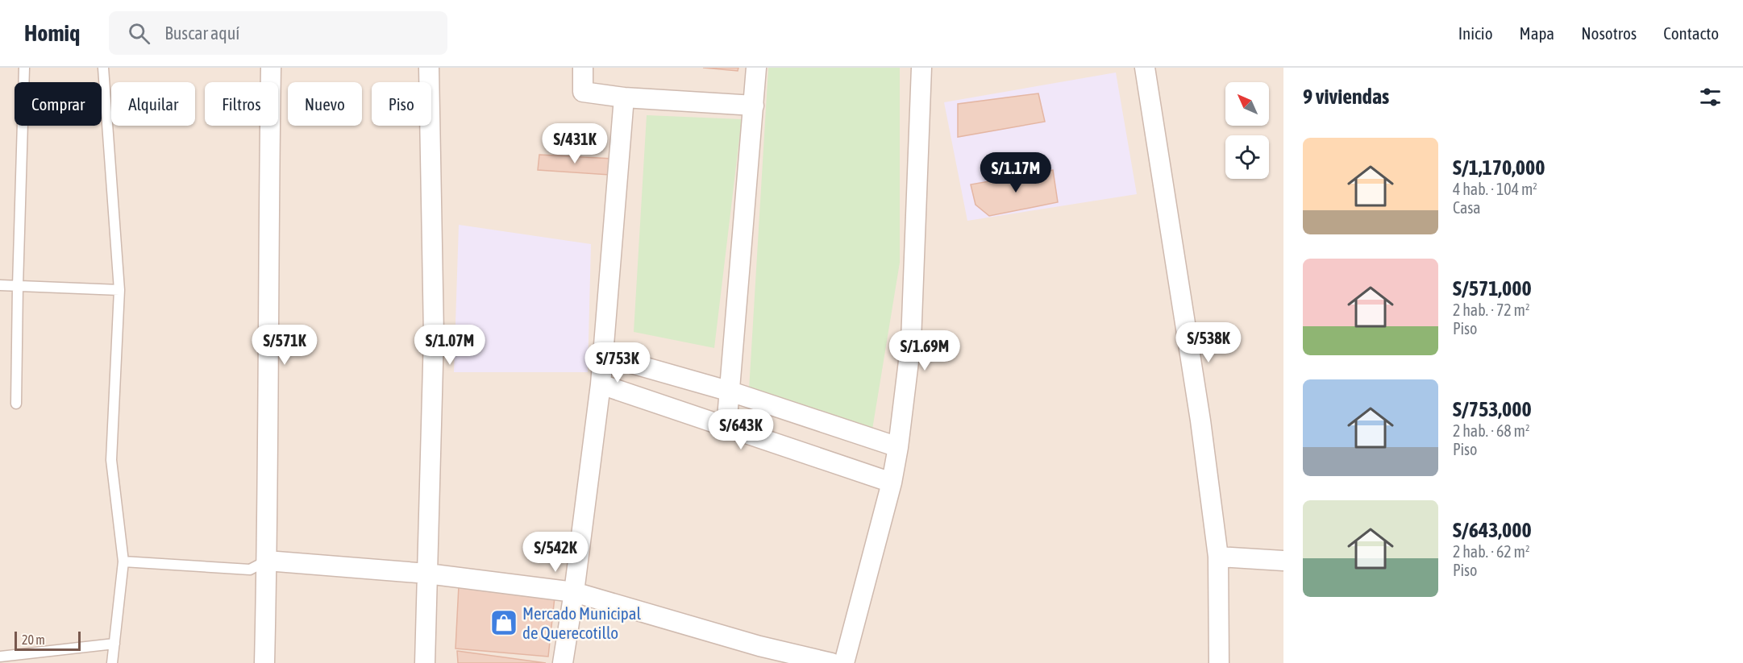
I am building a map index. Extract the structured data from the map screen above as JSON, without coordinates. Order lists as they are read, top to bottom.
{
  "places": {
    "shop": ["Mercado Municipal de Querecotillo"]
  },
  "scale_bar": "20 m",
  "north": "top left",
  "page": {
    "header": "Homiq",
    "search": "Buscar aquí",
    "nav": [
      "Inicio",
      "Mapa",
      "Nosotros",
      "Contacto"
    ],
    "heading": "9 viviendas",
    "chip": [
      "Comprar",
      "Alquilar",
      "Filtros",
      "Nuevo",
      "Piso"
    ],
    "price": [
      "S/431K",
      "S/1.17M",
      "S/538K",
      "S/571K",
      "S/1.07M",
      "S/1.69M",
      "S/753K",
      "S/643K",
      "S/542K"
    ],
    "list": [
      {
        "name": "S/1,170,000",
        "note": "4 hab. · 104 m² · Casa"
      },
      {
        "name": "S/571,000",
        "note": "2 hab. · 72 m² · Piso"
      },
      {
        "name": "S/753,000",
        "note": "2 hab. · 68 m² · Piso"
      },
      {
        "name": "S/643,000",
        "note": "2 hab. · 62 m² · Piso"
      }
    ],
    "scale": "20 m"
  }
}
